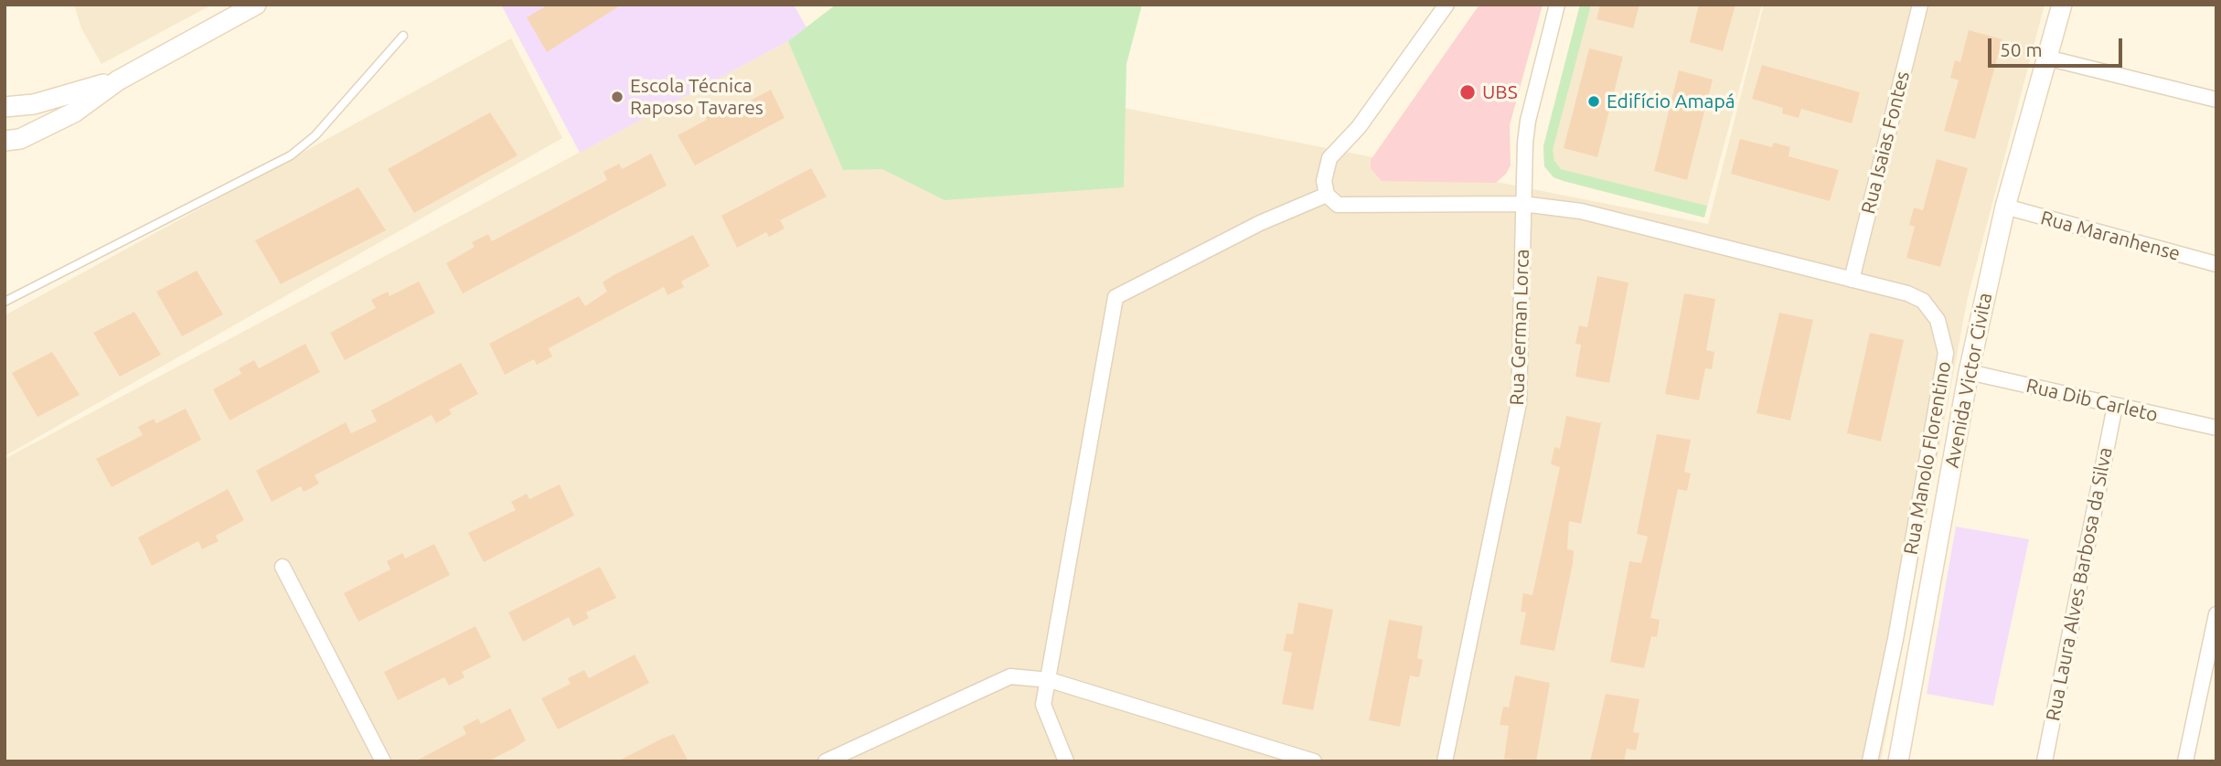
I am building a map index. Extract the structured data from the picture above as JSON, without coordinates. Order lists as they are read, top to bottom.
{
  "streets": {
    "main road": ["Avenida Victor Civita"],
    "street": [
      "Rua Isaias Fontes",
      "Rua Maranhense",
      "Rua German Lorca",
      "Rua Dib Carleto",
      "Rua Manolo Florentino",
      "Rua Laura Alves Barbosa da Silva"
    ]
  },
  "crossings": [
    ["Rua Isaias Fontes", "Rua Manolo Florentino"],
    ["Rua Maranhense", "Avenida Victor Civita"],
    ["Rua German Lorca", "Rua Manolo Florentino"],
    ["Avenida Victor Civita", "Rua Dib Carleto"],
    ["Rua Dib Carleto", "Rua Laura Alves Barbosa da Silva"]
  ],
  "places": ["UBS", "Escola Técnica Raposo Tavares", "Edifício Amapá"],
  "scale_bar": "50 m"
}
